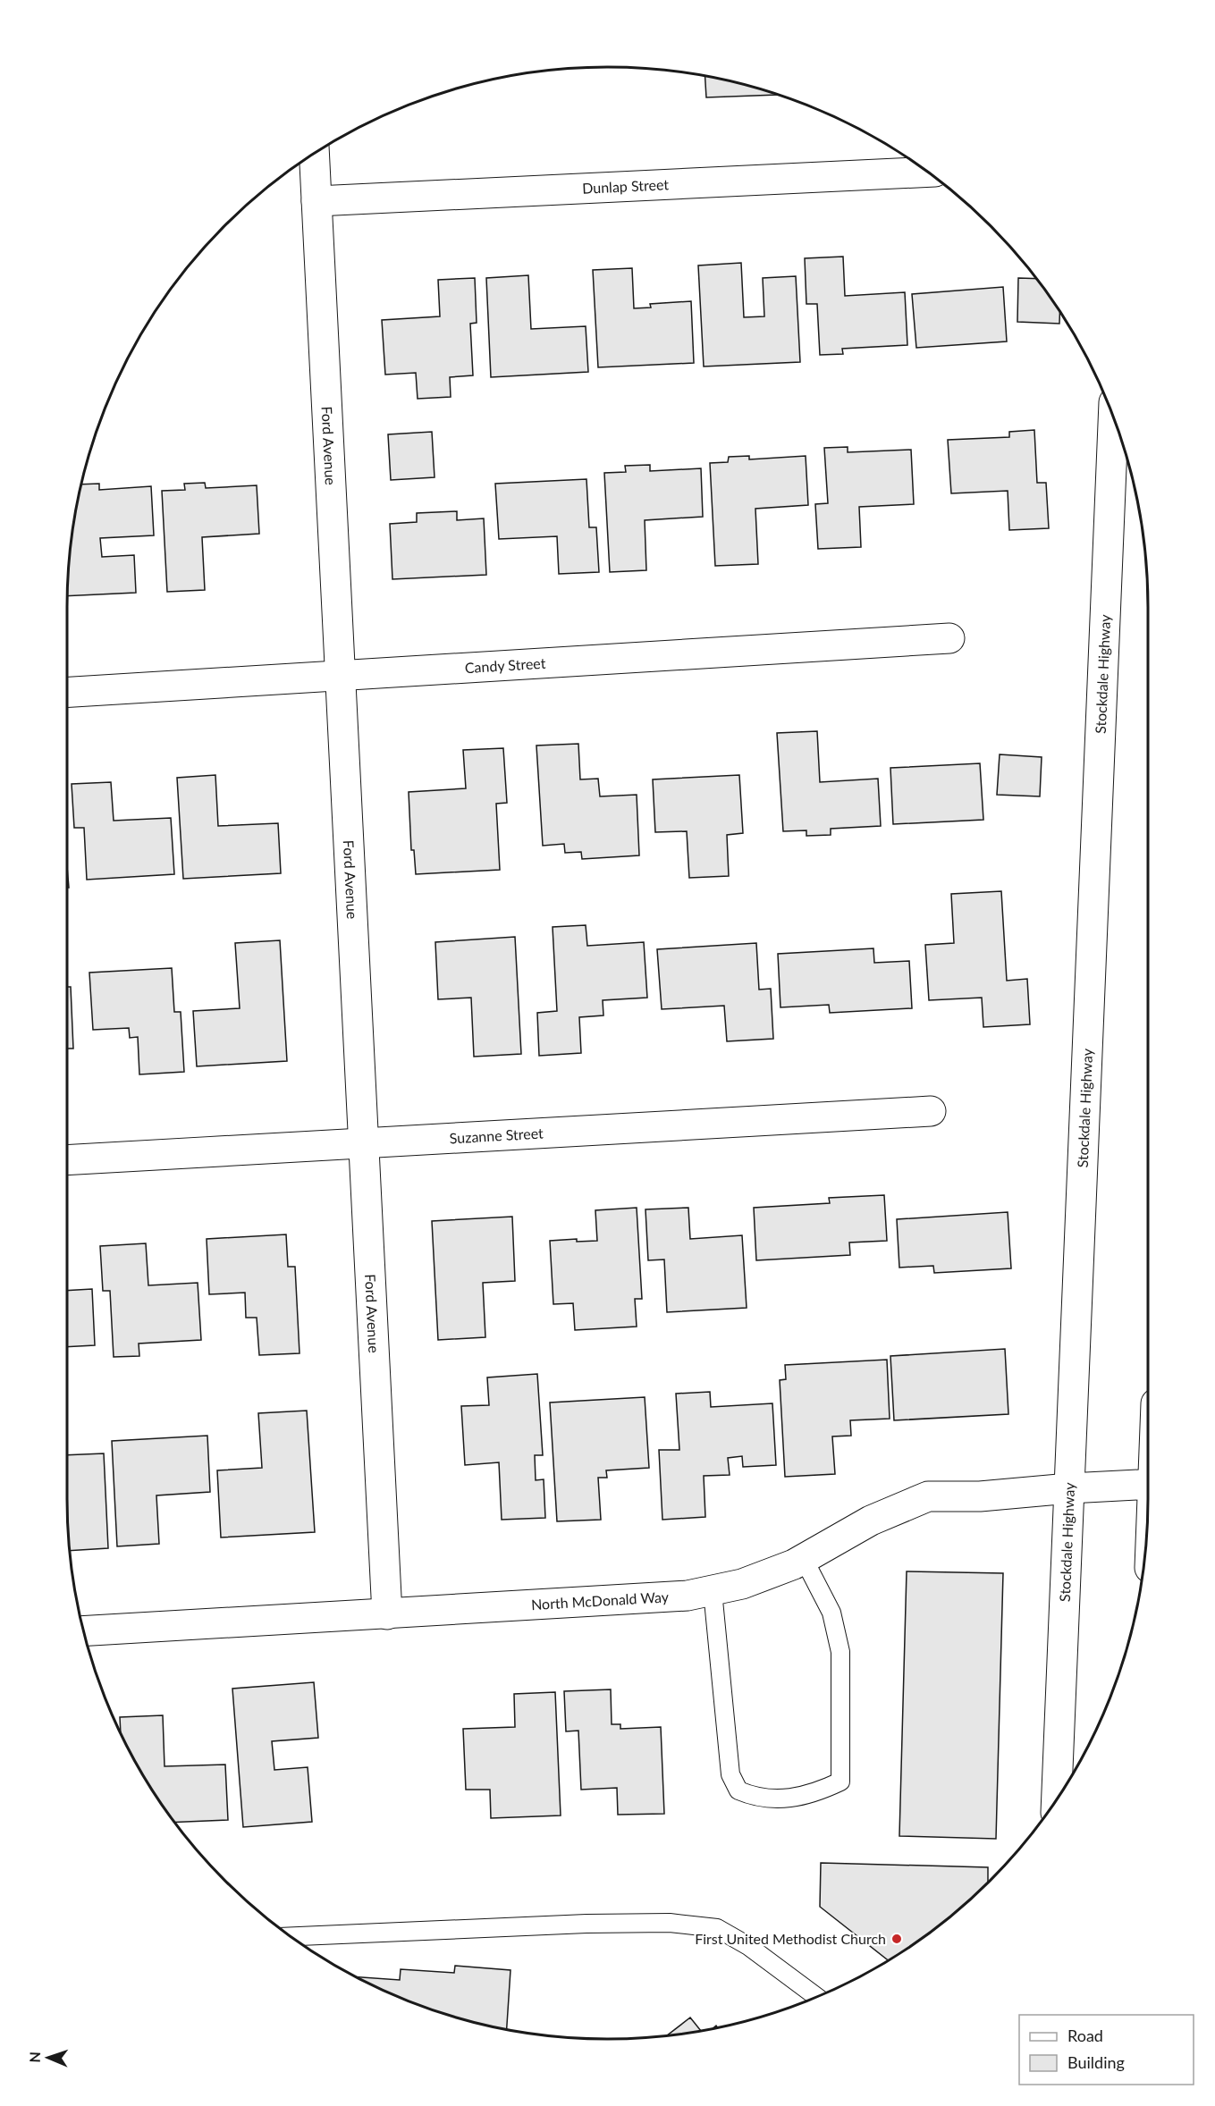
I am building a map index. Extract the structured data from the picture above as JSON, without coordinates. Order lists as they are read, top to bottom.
{
  "streets": {
    "street": [
      "Dunlap Street",
      "Ford Avenue",
      "Candy Street",
      "Stockdale Highway",
      "Suzanne Street",
      "North McDonald Way"
    ]
  },
  "crossings": [
    ["Dunlap Street", "Ford Avenue"],
    ["Ford Avenue", "Candy Street"],
    ["Ford Avenue", "Suzanne Street"],
    ["Ford Avenue", "North McDonald Way"],
    ["Stockdale Highway", "North McDonald Way"]
  ],
  "places": ["First United Methodist Church"],
  "legend": ["Road", "Building"],
  "north": "left"
}
